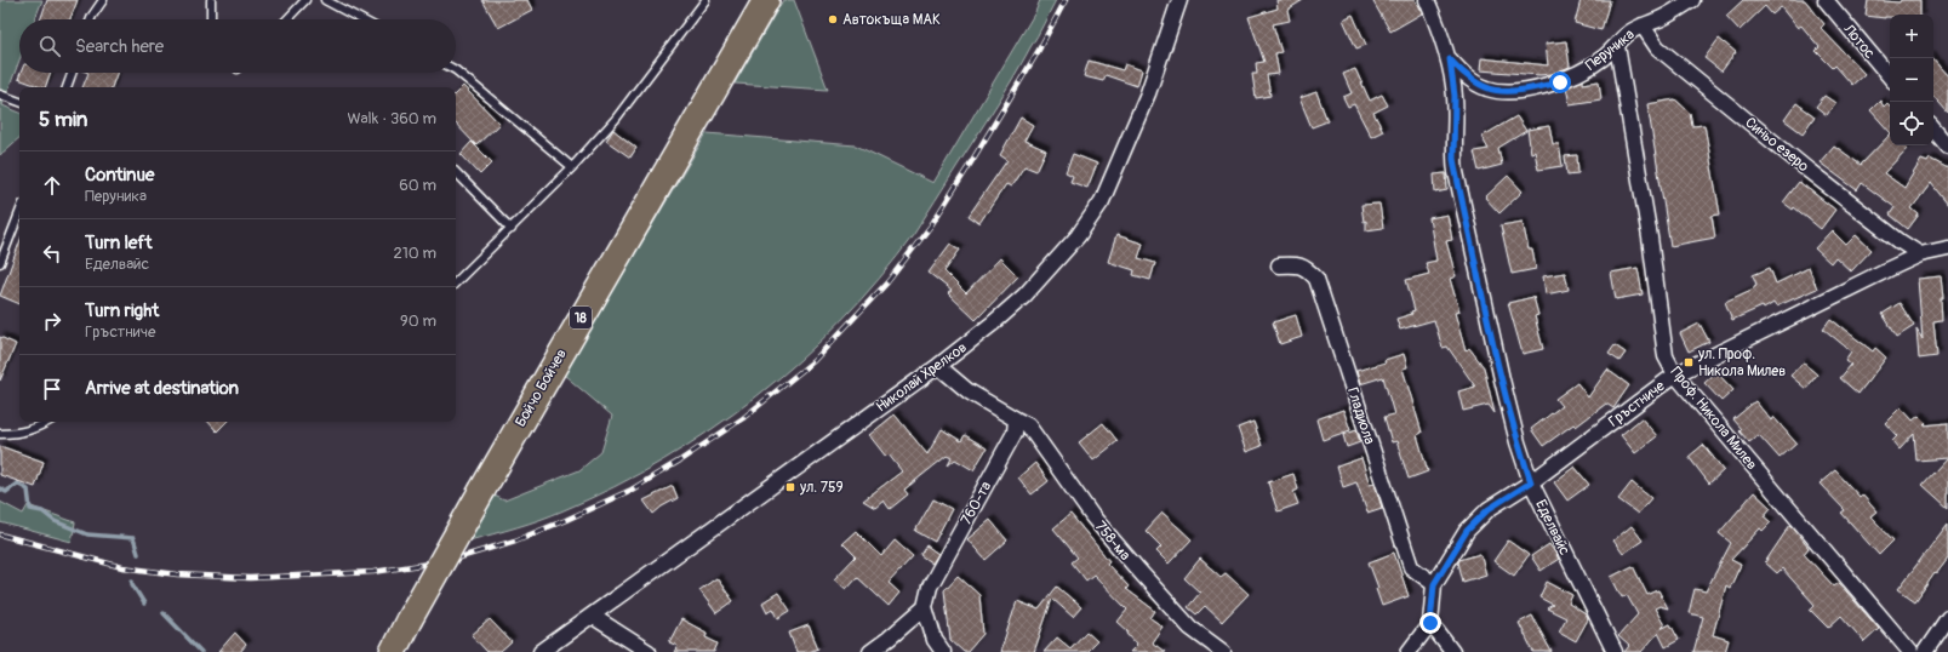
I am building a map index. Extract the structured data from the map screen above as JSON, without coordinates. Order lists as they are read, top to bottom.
{
  "streets": {
    "highway": ["18", "Бойчо Бойчев"],
    "street": [
      "Лотос",
      "Перуника",
      "Синьо езеро",
      "Николай Хрелков",
      "Гръстниче",
      "Гладиола",
      "Проф. Никола Милев",
      "760-та",
      "Еделвайс",
      "758-ма"
    ]
  },
  "crossings": [
    ["Перуника", "Синьо езеро"],
    ["Перуника", "Проф. Никола Милев"],
    ["Перуника", "Еделвайс"],
    ["Синьо езеро", "Гръстниче"],
    ["Гръстниче", "Гладиола"],
    ["Гръстниче", "Проф. Никола Милев"],
    ["Гръстниче", "Еделвайс"],
    ["760-та", "758-ма"]
  ],
  "places": {
    "other": ["Автокъща МАК"],
    "transit": ["ул. Проф. Никола Милев", "ул. 759"]
  },
  "page": {
    "map_buttons": ["+", "−"],
    "search": "Search here",
    "heading": ["5 min", "Walk · 360 m"],
    "list": [
      ["Continue", "Перуника", "60 m"],
      ["Turn left", "Еделвайс", "210 m"],
      ["Turn right", "Гръстниче", "90 m"],
      "Arrive at destination"
    ]
  }
}
